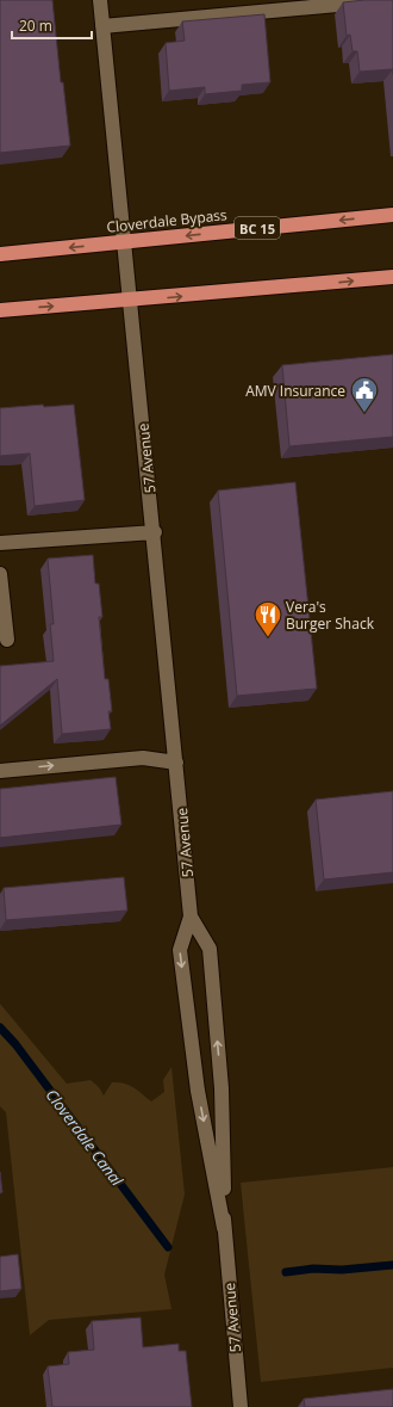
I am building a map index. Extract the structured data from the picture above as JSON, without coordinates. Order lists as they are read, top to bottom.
{
  "streets": {
    "highway": ["Cloverdale Bypass", "BC 15"],
    "street": ["57 Avenue"]
  },
  "crossings": [
    ["Cloverdale Bypass", "57 Avenue"]
  ],
  "water": ["Cloverdale Canal"],
  "places": {
    "public building": ["AMV Insurance"],
    "restaurant": ["Vera's Burger Shack"]
  },
  "scale_bar": "20 m"
}
